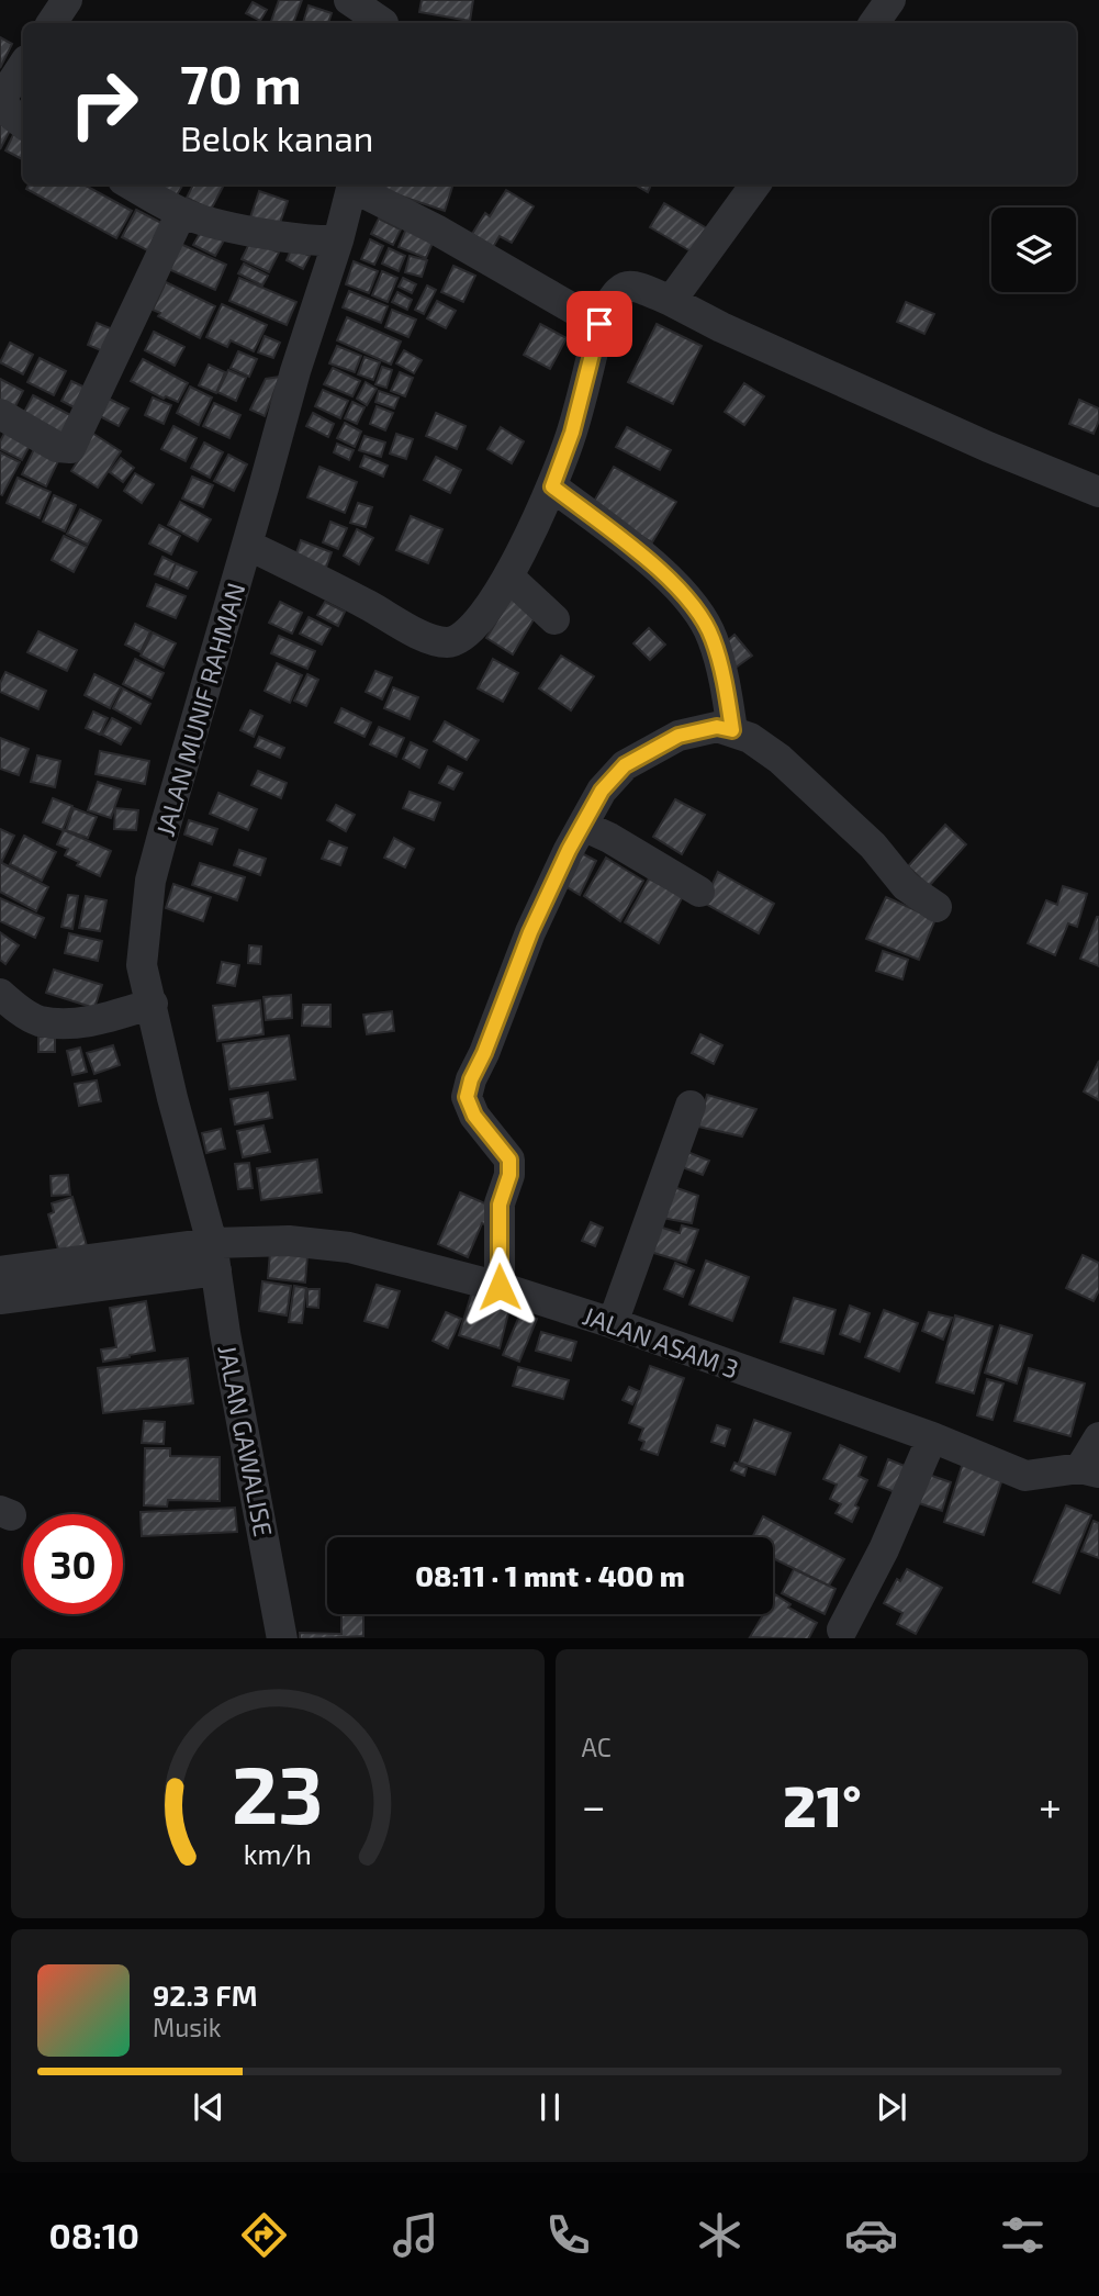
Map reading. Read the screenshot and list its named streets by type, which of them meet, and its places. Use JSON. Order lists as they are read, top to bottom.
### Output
{
  "streets": {
    "street": ["JALAN MUNIF RAHMAN", "JALAN ASAM 3", "JALAN GAWALISE"]
  },
  "crossings": [
    ["JALAN MUNIF RAHMAN", "JALAN ASAM 3"],
    ["JALAN MUNIF RAHMAN", "JALAN GAWALISE"],
    ["JALAN ASAM 3", "JALAN GAWALISE"]
  ],
  "page": {
    "turn": ["70 m", "Belok kanan"],
    "limit": "30",
    "trip": "08:11 · 1 mnt · 400 m",
    "tile": "AC",
    "heat": ["−", "21°", "+"],
    "song": ["92.3 FM", "Musik"],
    "tabs": "08:10",
    "gauge": ["23", "km/h"]
  }
}
